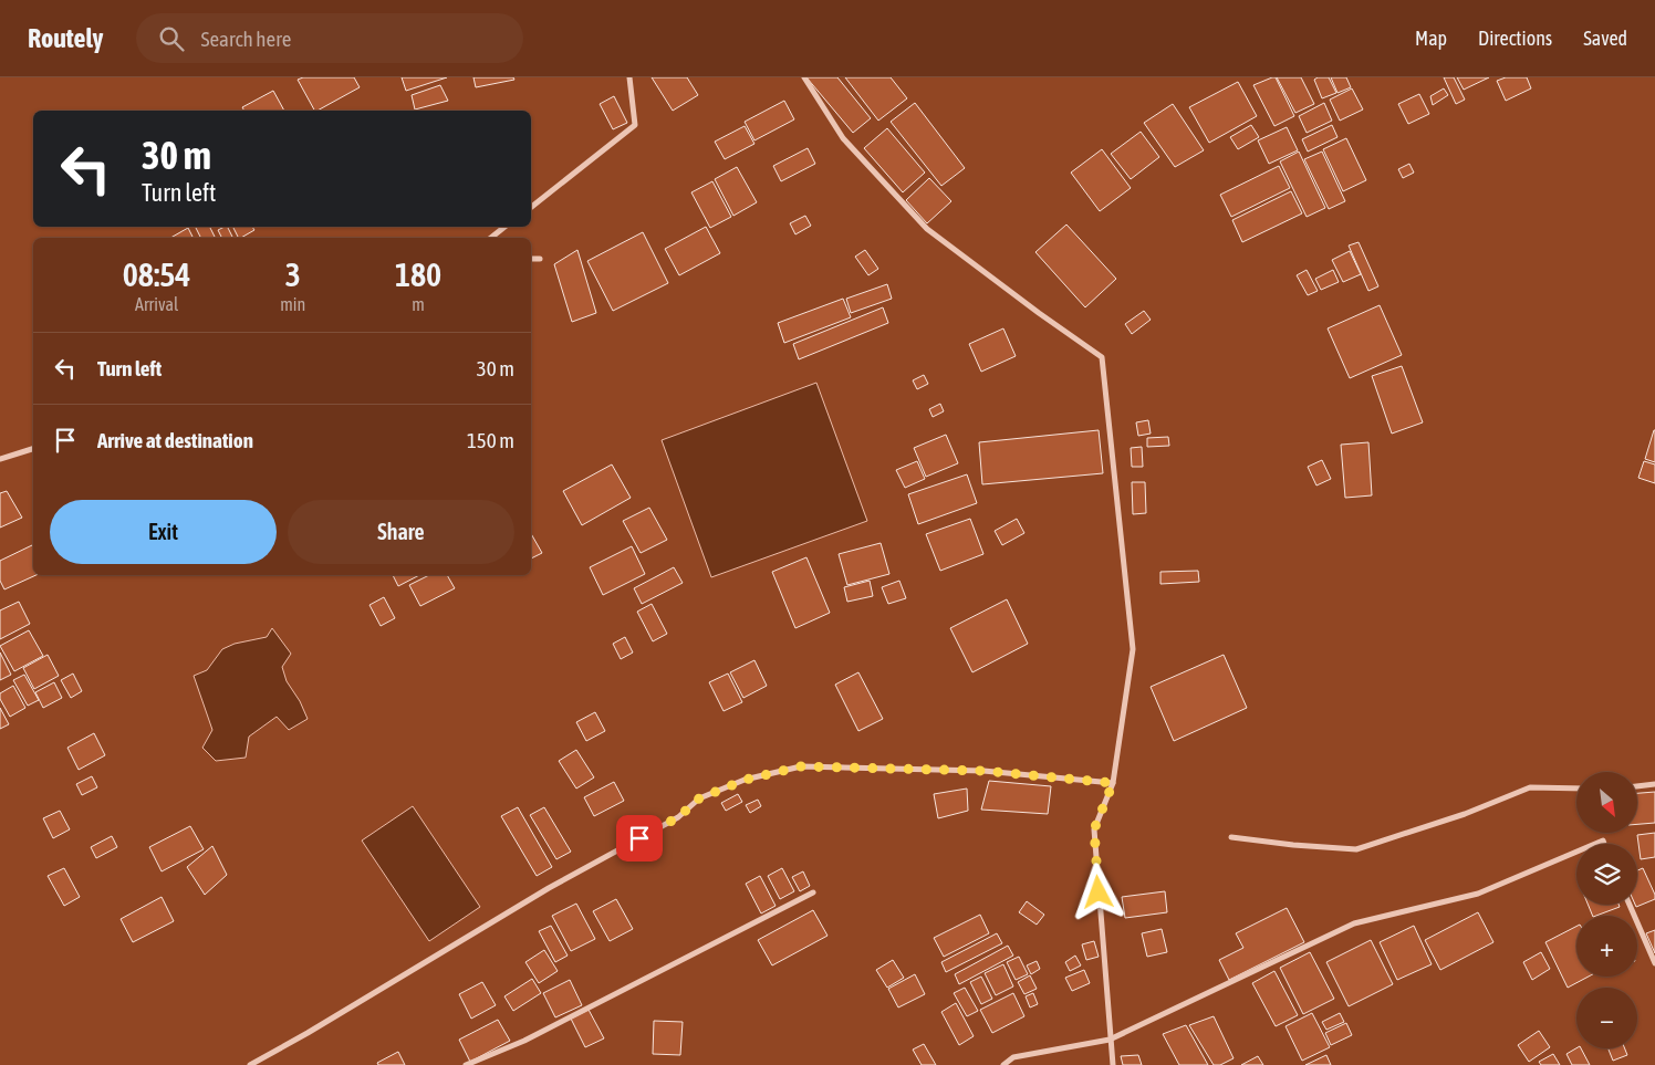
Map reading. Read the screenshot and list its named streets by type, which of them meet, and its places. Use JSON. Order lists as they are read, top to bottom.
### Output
{
  "north": "bottom right",
  "page": {
    "header": "Routely",
    "search": "Search here",
    "nav": ["Map", "Directions", "Saved"],
    "turn": ["30 m", "Turn left"],
    "eta": [
      "08:54",
      "Arrival",
      "3",
      "min",
      "180",
      "m"
    ],
    "list": [
      {
        "name": "Turn left",
        "value": "30 m"
      },
      {
        "name": "Arrive at destination",
        "value": "150 m"
      }
    ],
    "buttons": ["Exit", "Share"],
    "map_buttons": ["+", "−"]
  }
}
